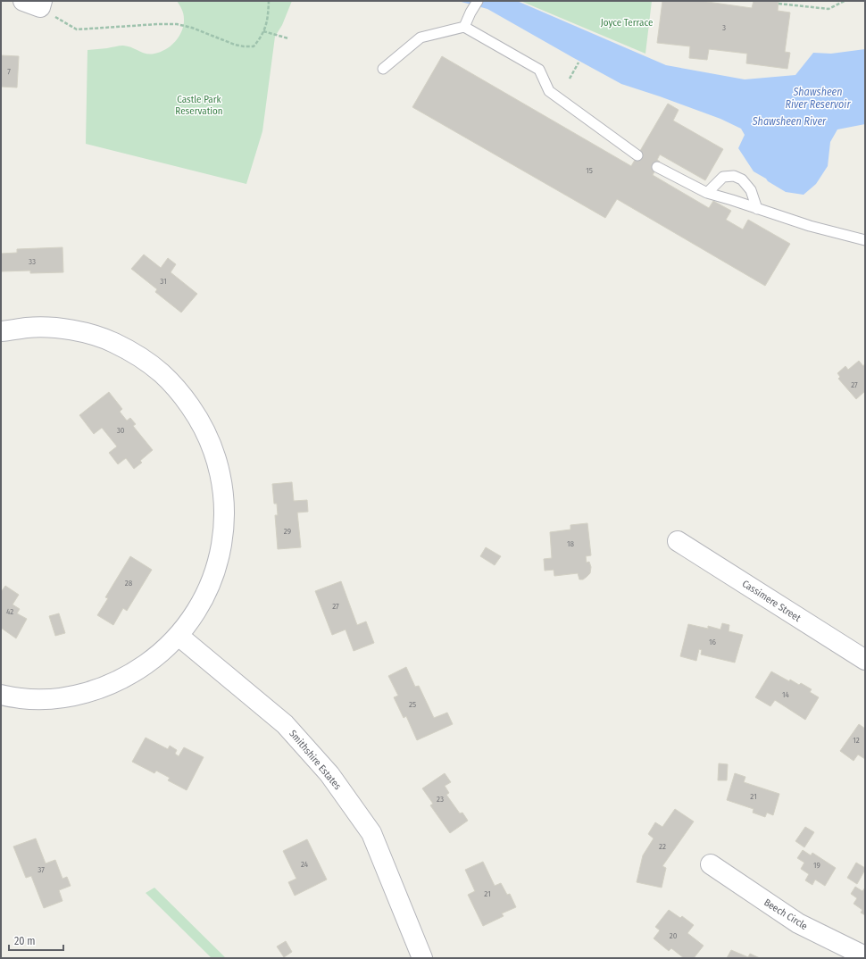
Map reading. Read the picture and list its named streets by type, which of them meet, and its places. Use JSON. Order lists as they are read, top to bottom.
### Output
{
  "streets": {
    "street": ["Cassimere Street", "Smithshire Estates", "Beech Circle"]
  },
  "water": ["Shawsheen River Reservoir", "Shawsheen River"],
  "parks": ["Joyce Terrace", "Castle Park Reservation"],
  "house_numbers": [
    "3",
    "7",
    "15",
    "33",
    "31",
    "27",
    "30",
    "29",
    "18",
    "28",
    "27",
    "42",
    "16",
    "14",
    "25",
    "12",
    "21",
    "23",
    "22",
    "24",
    "19",
    "37",
    "21",
    "20"
  ],
  "scale_bar": "20 m"
}
